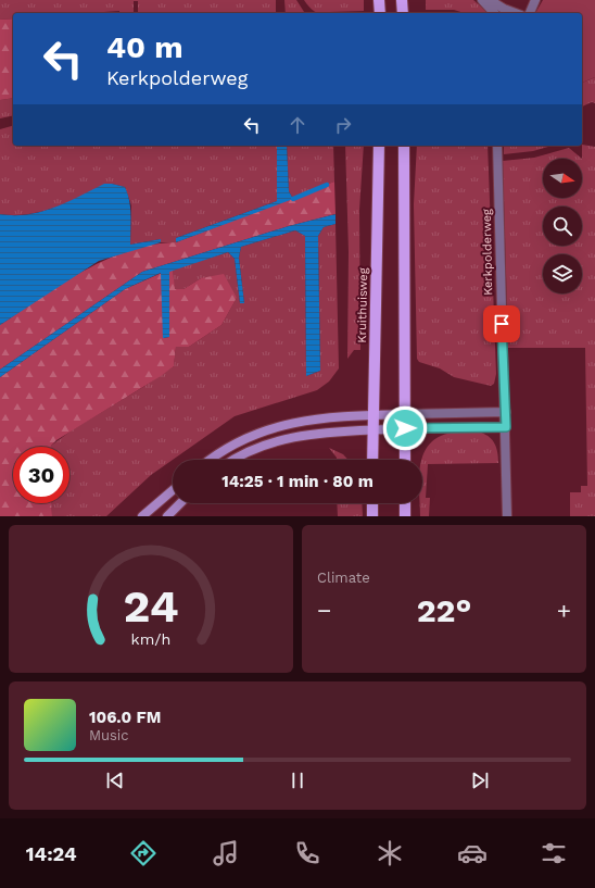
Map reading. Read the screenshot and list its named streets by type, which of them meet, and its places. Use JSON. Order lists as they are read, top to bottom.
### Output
{
  "streets": {
    "main road": ["Kruithuisweg"],
    "street": ["Kerkpolderweg"]
  },
  "north": "right",
  "page": {
    "turn": ["40 m", "Kerkpolderweg"],
    "limit": "30",
    "trip": "14:25 · 1 min · 80 m",
    "tile": "Climate",
    "heat": ["−", "22°", "+"],
    "song": ["106.0 FM", "Music"],
    "tabs": "14:24",
    "gauge": ["24", "km/h"]
  }
}
